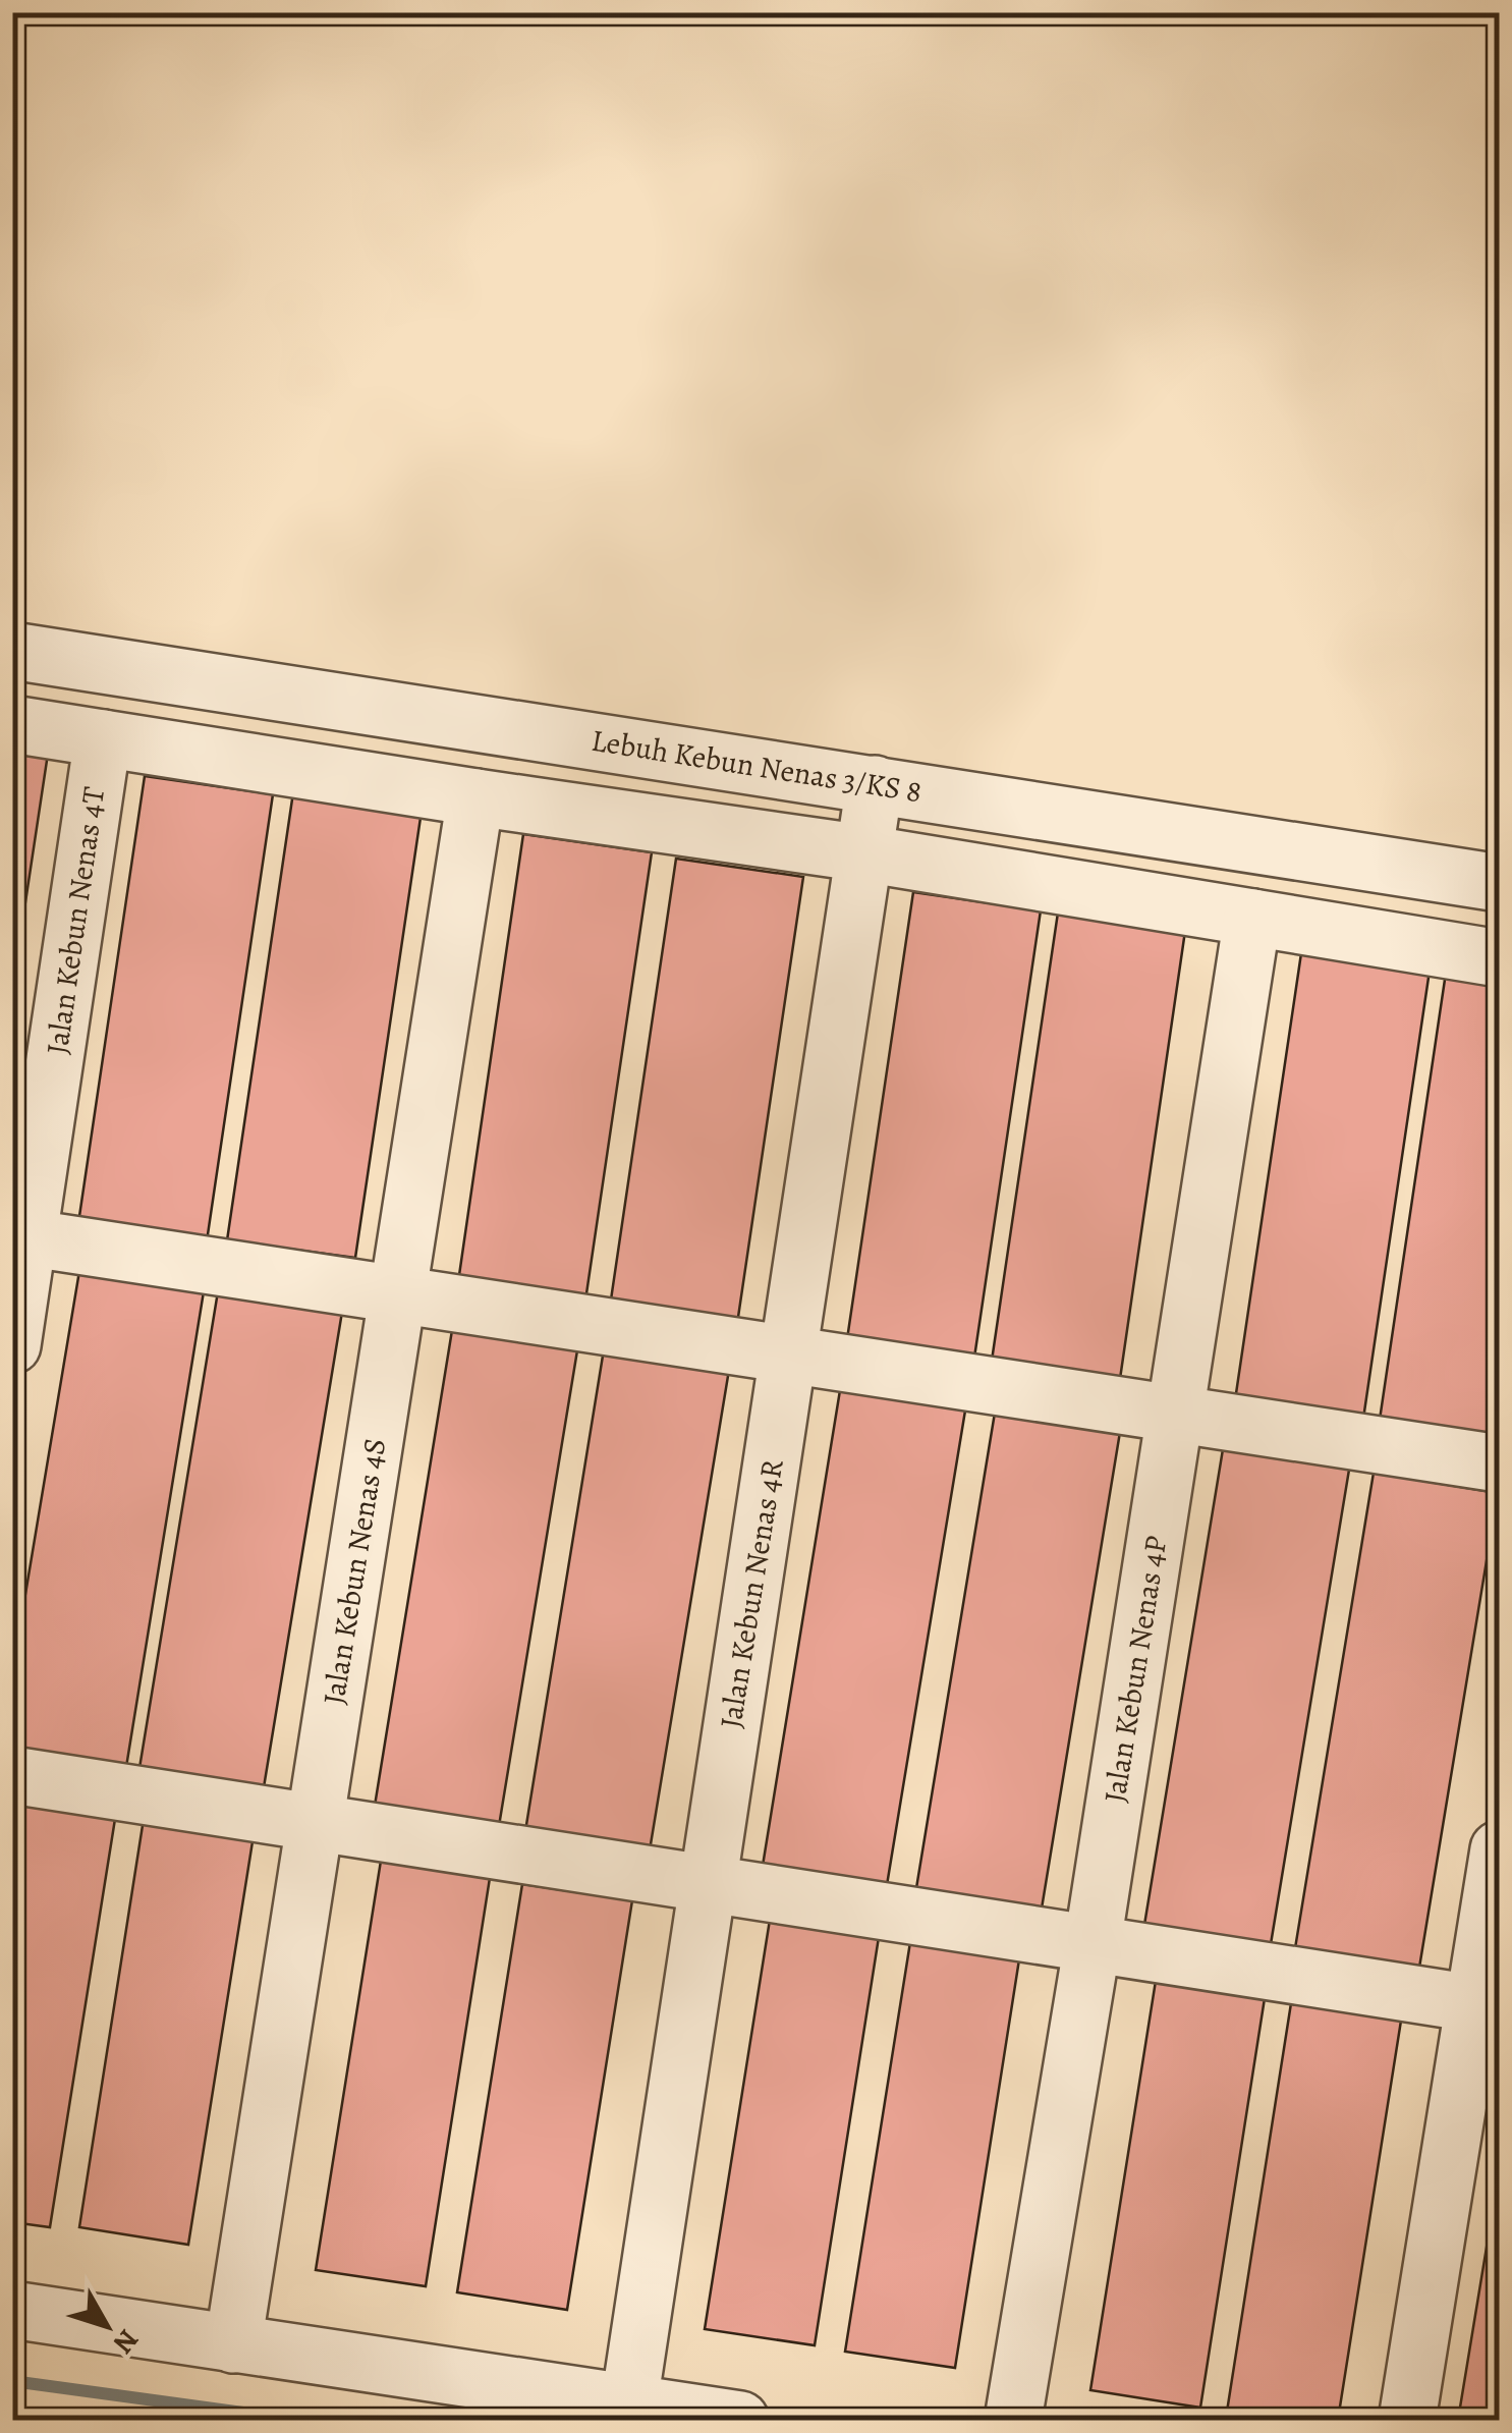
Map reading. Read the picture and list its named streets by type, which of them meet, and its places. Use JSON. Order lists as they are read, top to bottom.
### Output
{
  "streets": {
    "street": [
      "Lebuh Kebun Nenas 3/KS 8",
      "Jalan Kebun Nenas 4T",
      "Jalan Kebun Nenas 4S",
      "Jalan Kebun Nenas 4R",
      "Jalan Kebun Nenas 4P"
    ]
  },
  "crossings": [
    ["Lebuh Kebun Nenas 3/KS 8", "Jalan Kebun Nenas 4R"]
  ],
  "north": "bottom right"
}
